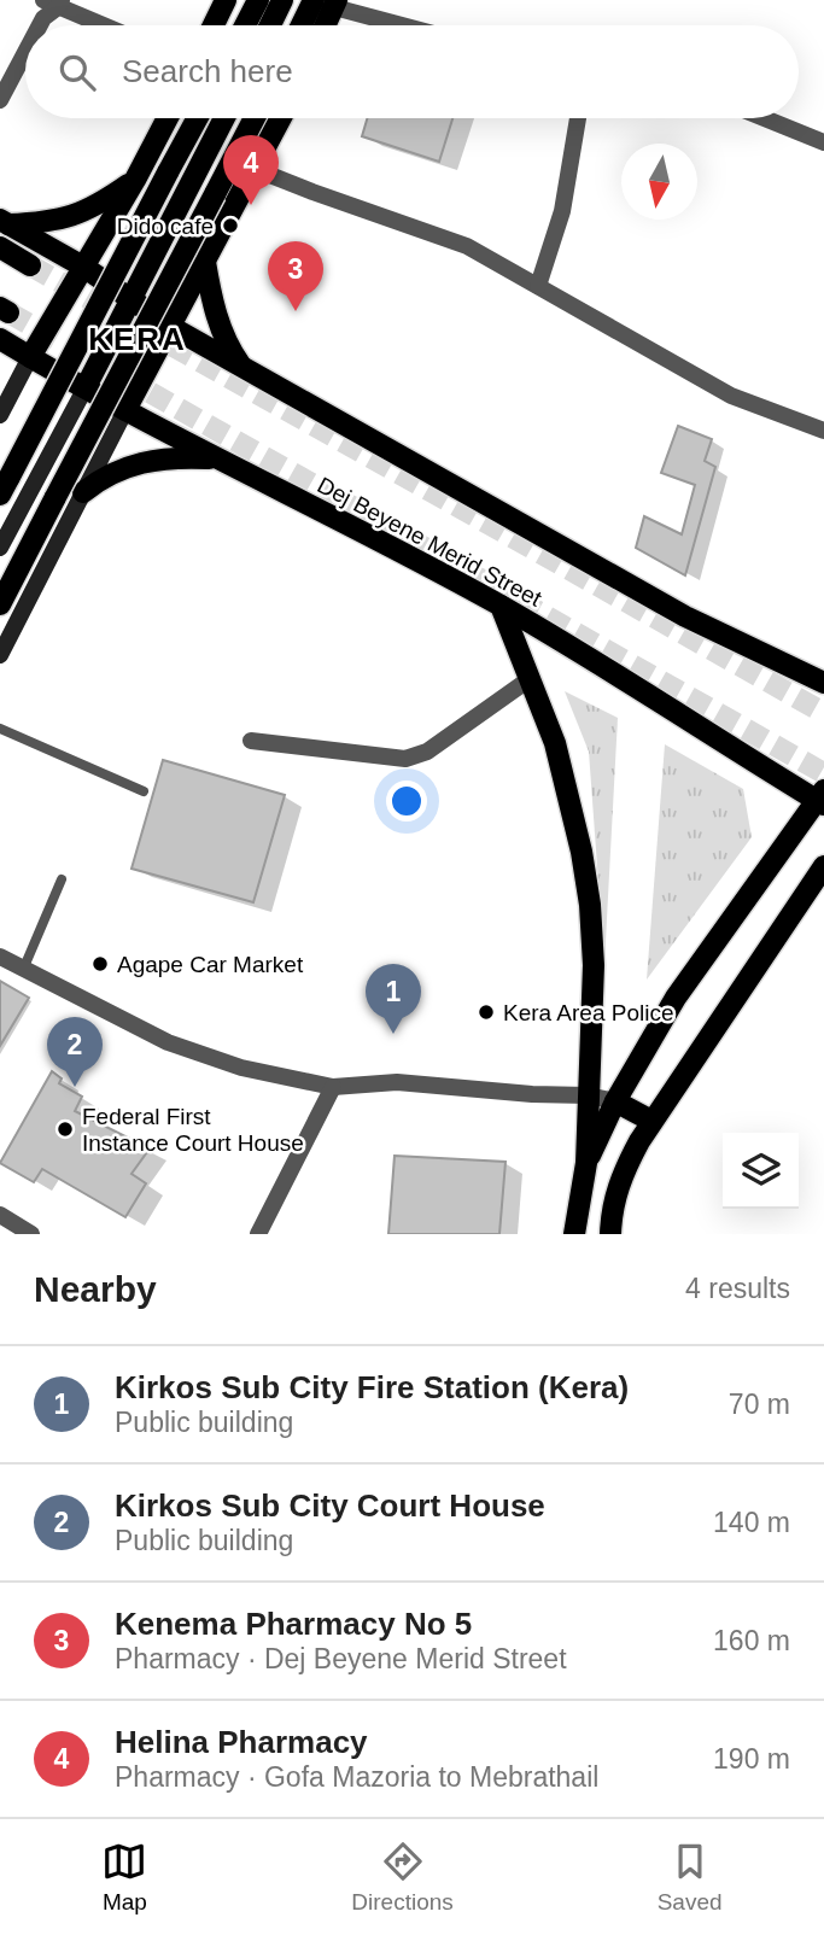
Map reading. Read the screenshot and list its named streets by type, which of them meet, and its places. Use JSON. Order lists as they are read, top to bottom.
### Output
{
  "streets": {
    "main road": ["Dej Beyene Merid Street"]
  },
  "districts": ["KERA"],
  "places": [
    "Dido cafe",
    "Agape Car Market",
    "Kera Area Police",
    "Federal First Instance Court House"
  ],
  "north": "bottom",
  "page": {
    "search": "Search here",
    "pins": [
      "4",
      "3",
      "1",
      "2"
    ],
    "heading": ["Nearby", "4 results"],
    "list": [
      {
        "mark": "1",
        "name": "Kirkos Sub City Fire Station (Kera)",
        "note": "Public building",
        "value": "70 m"
      },
      {
        "mark": "2",
        "name": "Kirkos Sub City Court House",
        "note": "Public building",
        "value": "140 m"
      },
      {
        "mark": "3",
        "name": "Kenema Pharmacy No 5",
        "note": "Pharmacy · Dej Beyene Merid Street",
        "value": "160 m"
      },
      {
        "mark": "4",
        "name": "Helina Pharmacy",
        "note": "Pharmacy · Gofa Mazoria to Mebrathail",
        "value": "190 m"
      }
    ],
    "nav": ["Map", "Directions", "Saved"]
  }
}
